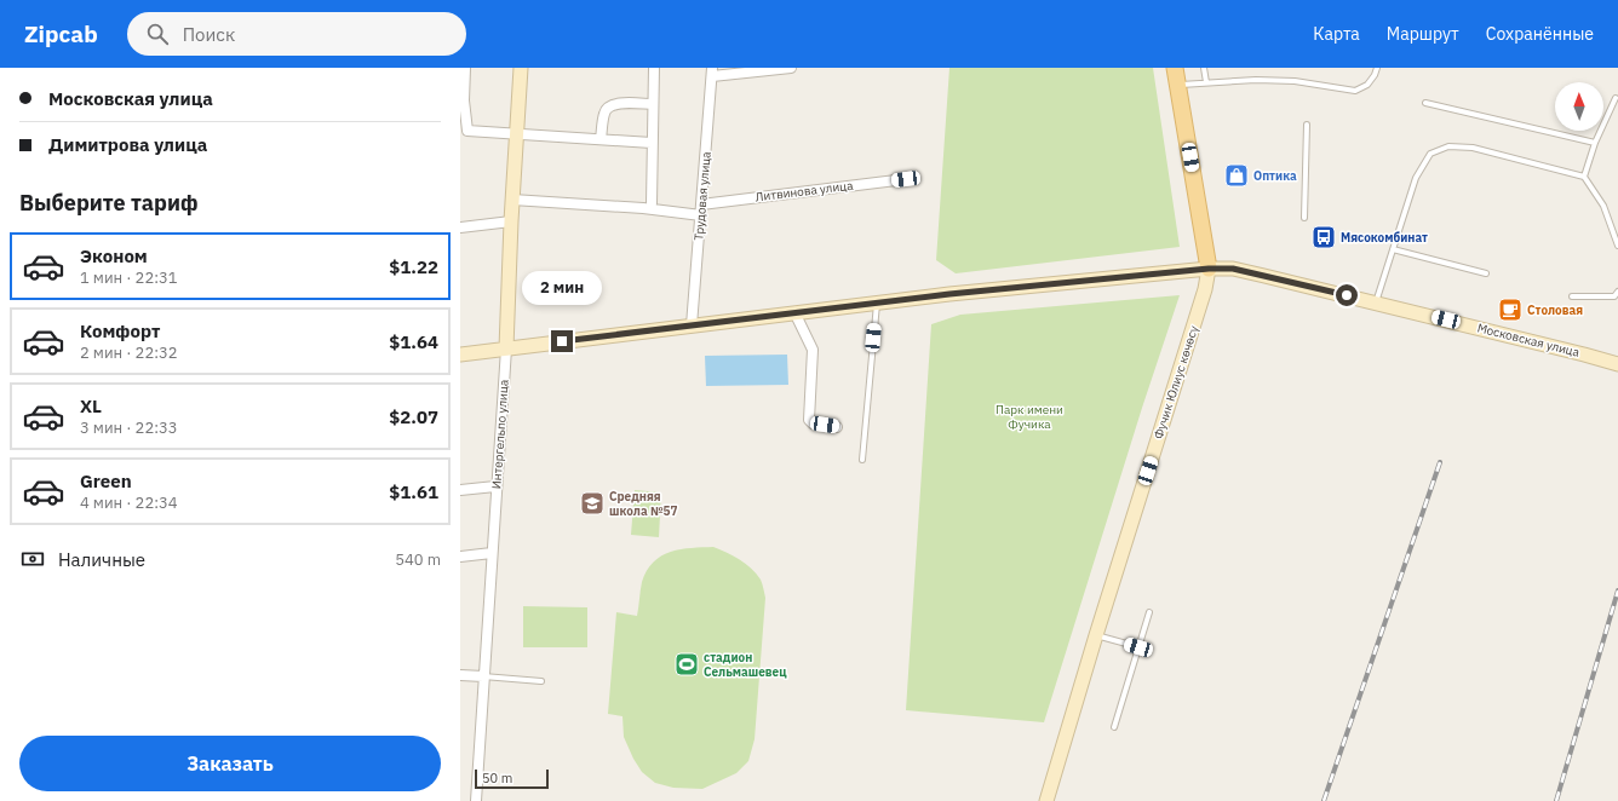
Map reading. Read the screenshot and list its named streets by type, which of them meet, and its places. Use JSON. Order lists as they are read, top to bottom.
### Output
{
  "streets": {
    "main road": ["Московская улица", "Фучик Юлиус көчөсү", "Интергельпо улица"],
    "street": ["Литвинова улица", "Трудовая улица"]
  },
  "crossings": [
    ["Литвинова улица", "Трудовая улица"],
    ["Литвинова улица", "Интергельпо улица"],
    ["Трудовая улица", "Московская улица"],
    ["Московская улица", "Фучик Юлиус көчөсү"],
    ["Московская улица", "Интергельпо улица"]
  ],
  "parks": ["Парк имени Фучика"],
  "places": {
    "shop": ["Оптика"],
    "bus stop": ["Мясокомбинат"],
    "cafe": ["Столовая"],
    "school or university": ["Средняя школа №57"],
    "sports": ["стадион Сельмашевец"]
  },
  "scale_bar": "50 m",
  "north": "top",
  "page": {
    "header": "Zipcab",
    "search": "Поиск",
    "nav": ["Карта", "Маршрут", "Сохранённые"],
    "banner": ["Московская улица", "Димитрова улица"],
    "heading": "Выберите тариф",
    "list": [
      {
        "name": "Эконом",
        "note": "1 мин · 22:31",
        "value": "$1.22"
      },
      {
        "name": "Комфорт",
        "note": "2 мин · 22:32",
        "value": "$1.64"
      },
      {
        "name": "XL",
        "note": "3 мин · 22:33",
        "value": "$2.07"
      },
      {
        "name": "Green",
        "note": "4 мин · 22:34",
        "value": "$1.61"
      }
    ],
    "bubble": "2 мин",
    "pay": ["Наличные", "540 m"],
    "buttons": "Заказать",
    "scale": "50 m"
  }
}
